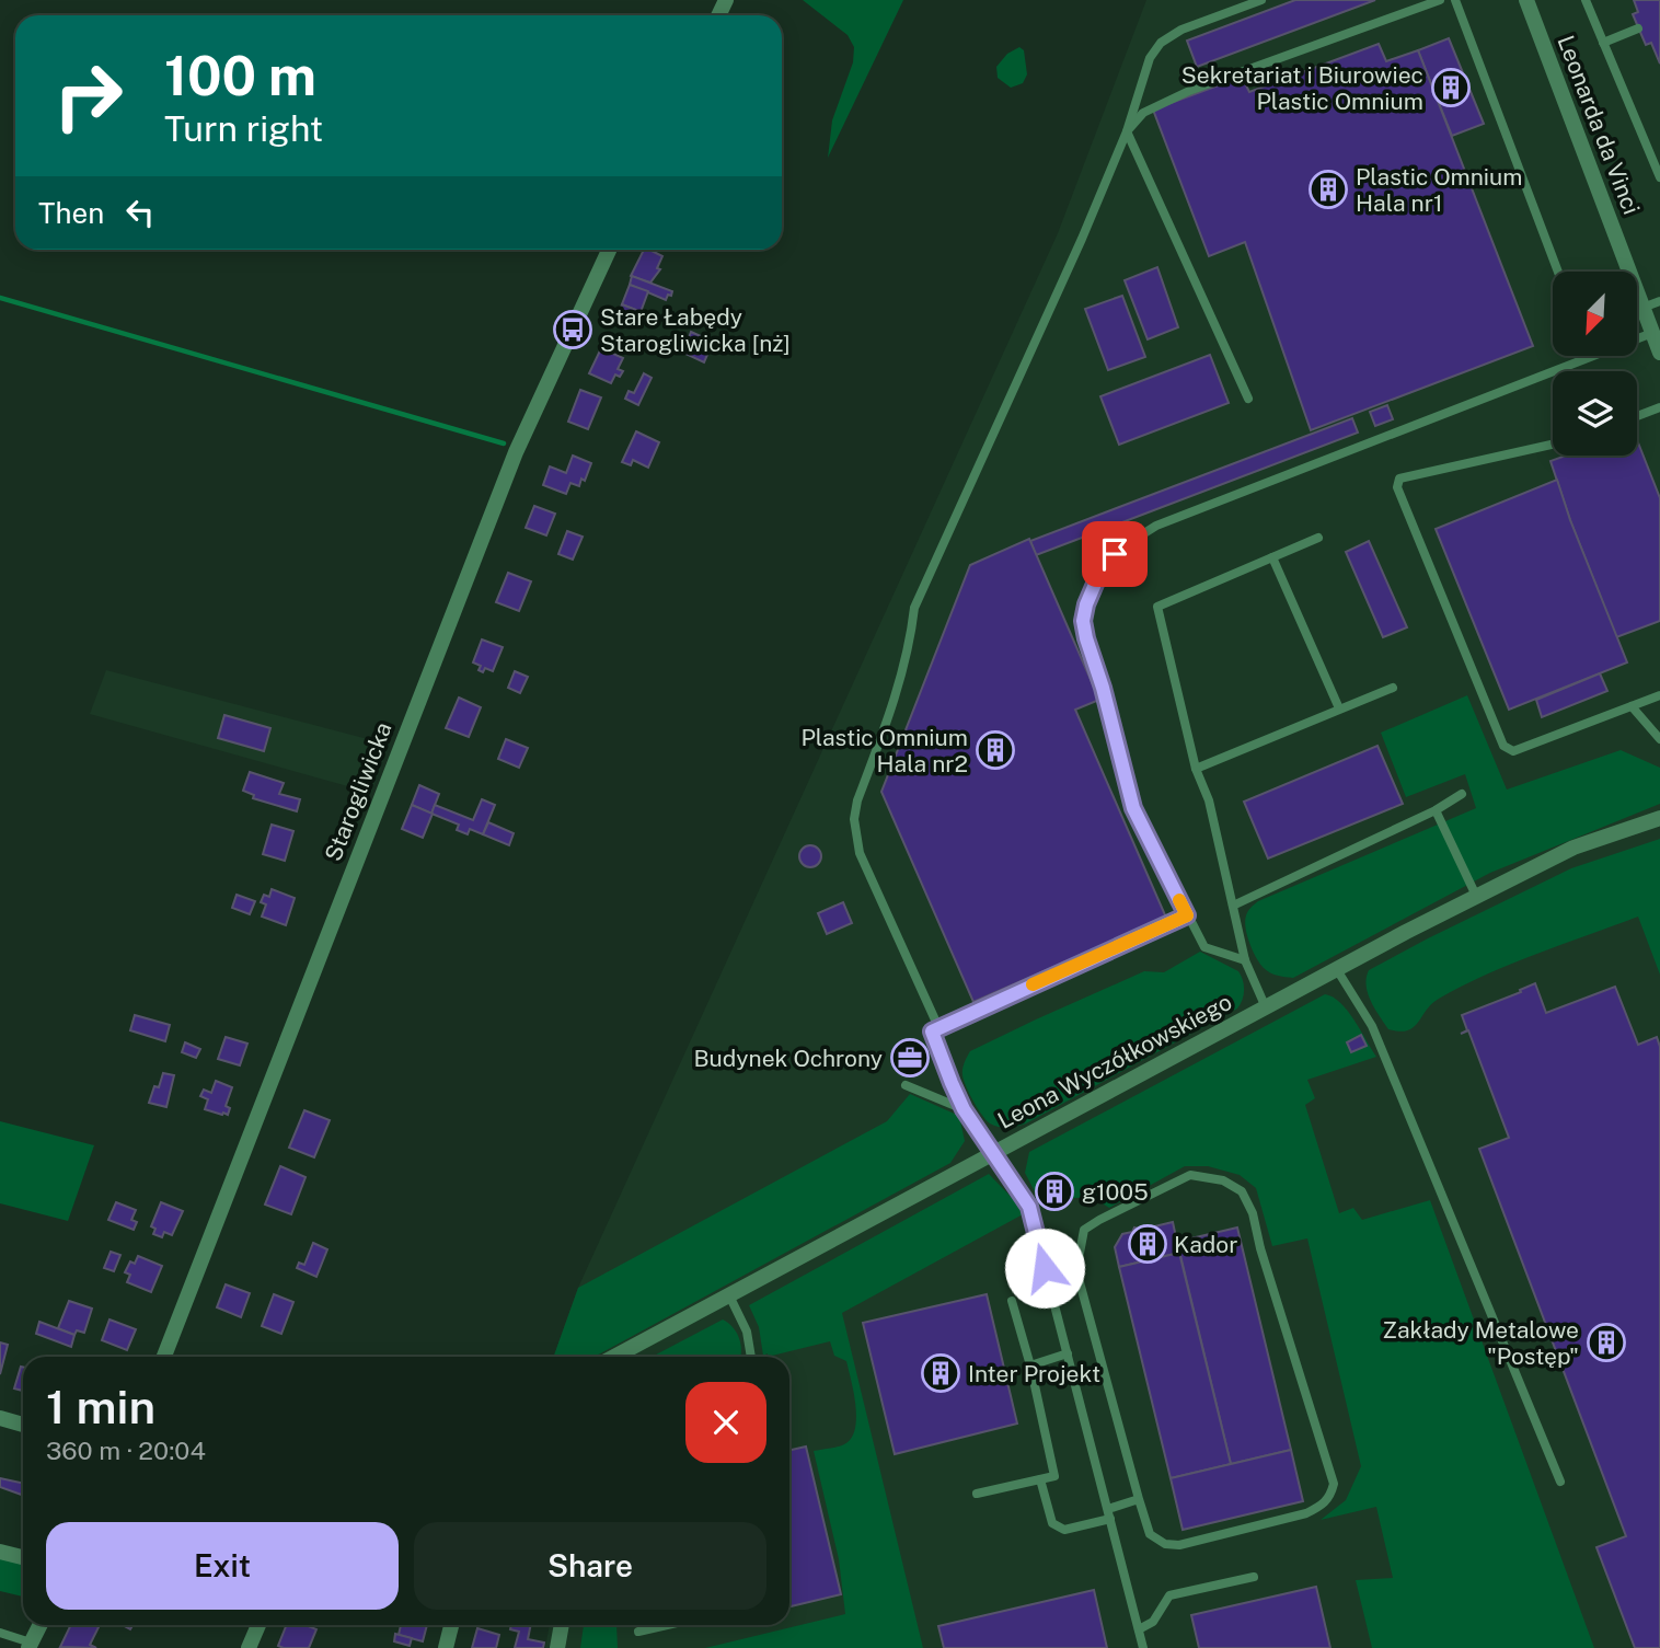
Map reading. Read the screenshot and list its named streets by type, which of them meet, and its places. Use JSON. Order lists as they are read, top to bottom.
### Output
{
  "streets": {
    "street": ["Leonarda da Vinci", "Starogliwicka", "Leona Wyczółkowskiego"]
  },
  "places": {
    "building": [
      "Sekretariat i Biurowiec Plastic Omnium",
      "Plastic Omnium Hala nr1",
      "Plastic Omnium Hala nr2",
      "g1005",
      "Kador",
      "Zakłady Metalowe \"Postęp\"",
      "Inter Projekt"
    ],
    "bus stop": ["Stare Łabędy Starogliwicka [nż]"],
    "office": ["Budynek Ochrony"]
  },
  "north": "bottom left",
  "page": {
    "turn": ["100 m", "Turn right"],
    "then": "Then",
    "heading": ["1 min", "360 m · 20:04"],
    "buttons": ["Exit", "Share"]
  }
}
